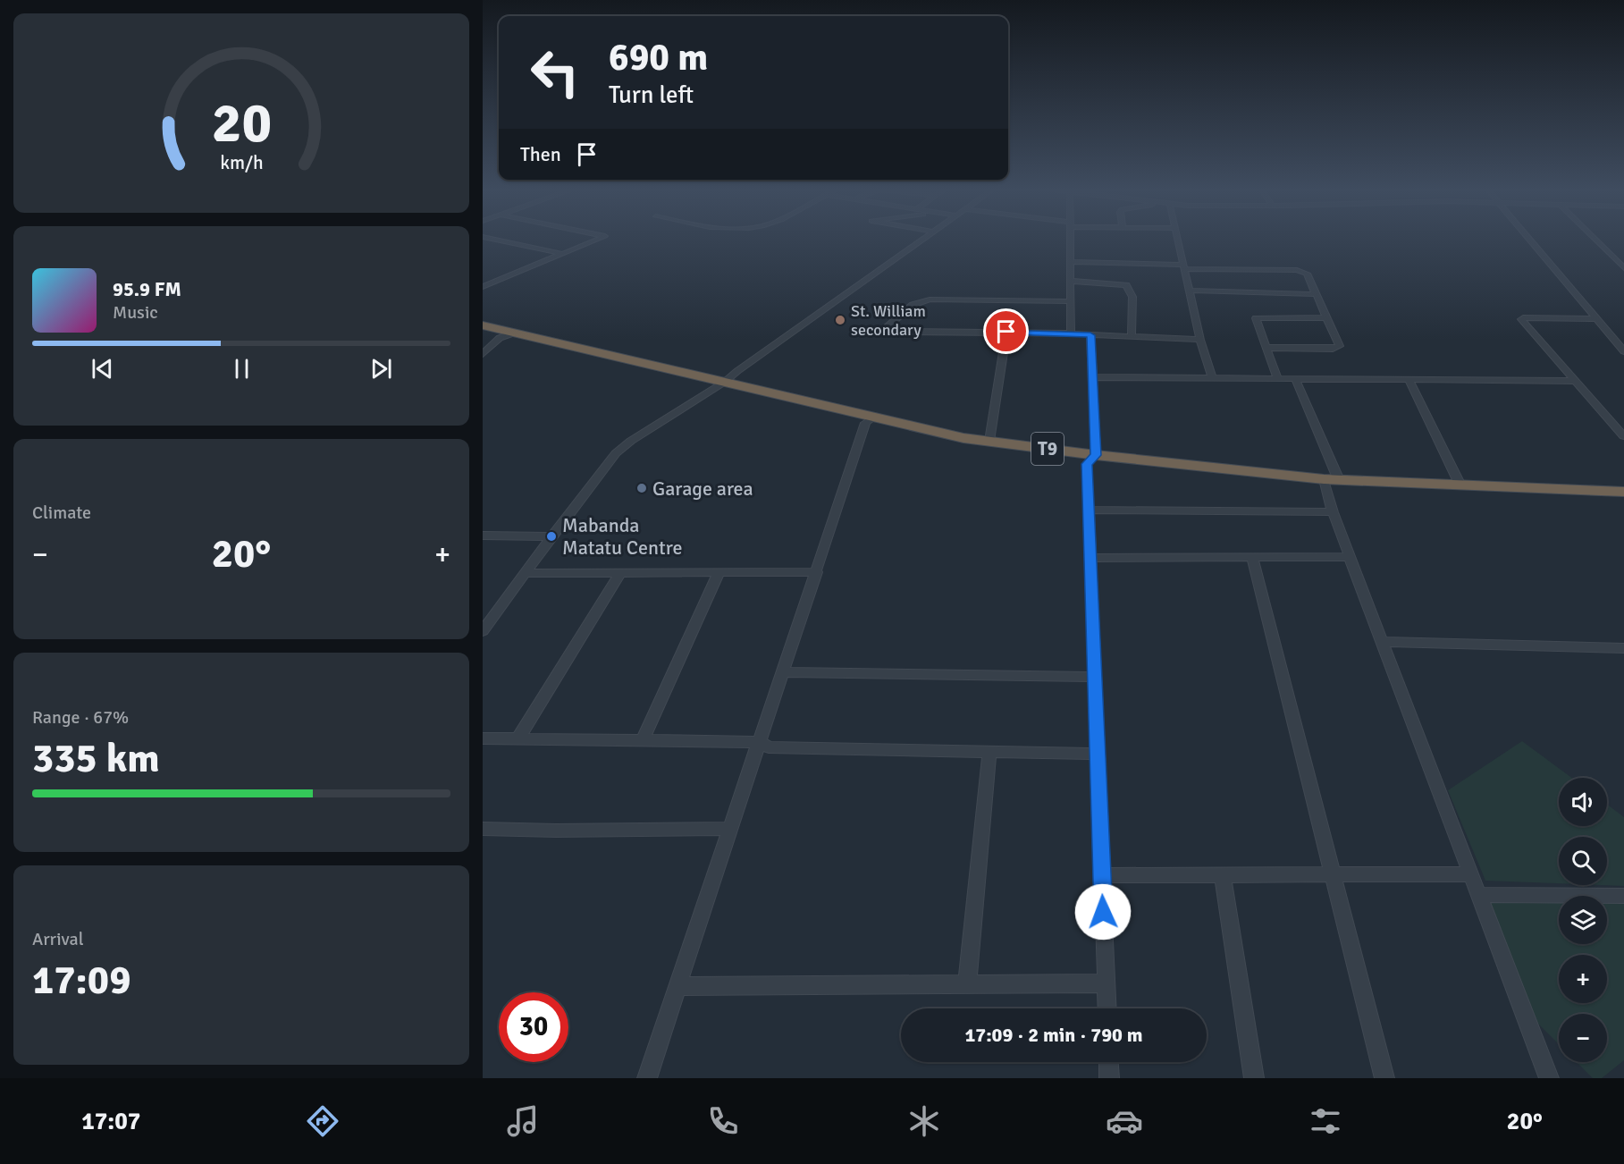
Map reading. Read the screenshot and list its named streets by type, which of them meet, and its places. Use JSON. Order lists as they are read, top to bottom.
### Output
{
  "streets": {
    "highway": ["T9"]
  },
  "places": ["St. William secondary", "Garage area", "Mabanda Matatu Centre"],
  "page": {
    "turn": ["690 m", "Turn left"],
    "then": "Then",
    "song": ["95.9 FM", "Music"],
    "tile": [
      "Climate",
      ["Range · 67%", "335 km"],
      ["Arrival", "17:09"]
    ],
    "heat": ["−", "20°", "+"],
    "map_buttons": ["+", "−"],
    "limit": "30",
    "trip": "17:09 · 2 min · 790 m",
    "tabs": ["17:07", "20°"],
    "gauge": ["20", "km/h"]
  }
}
